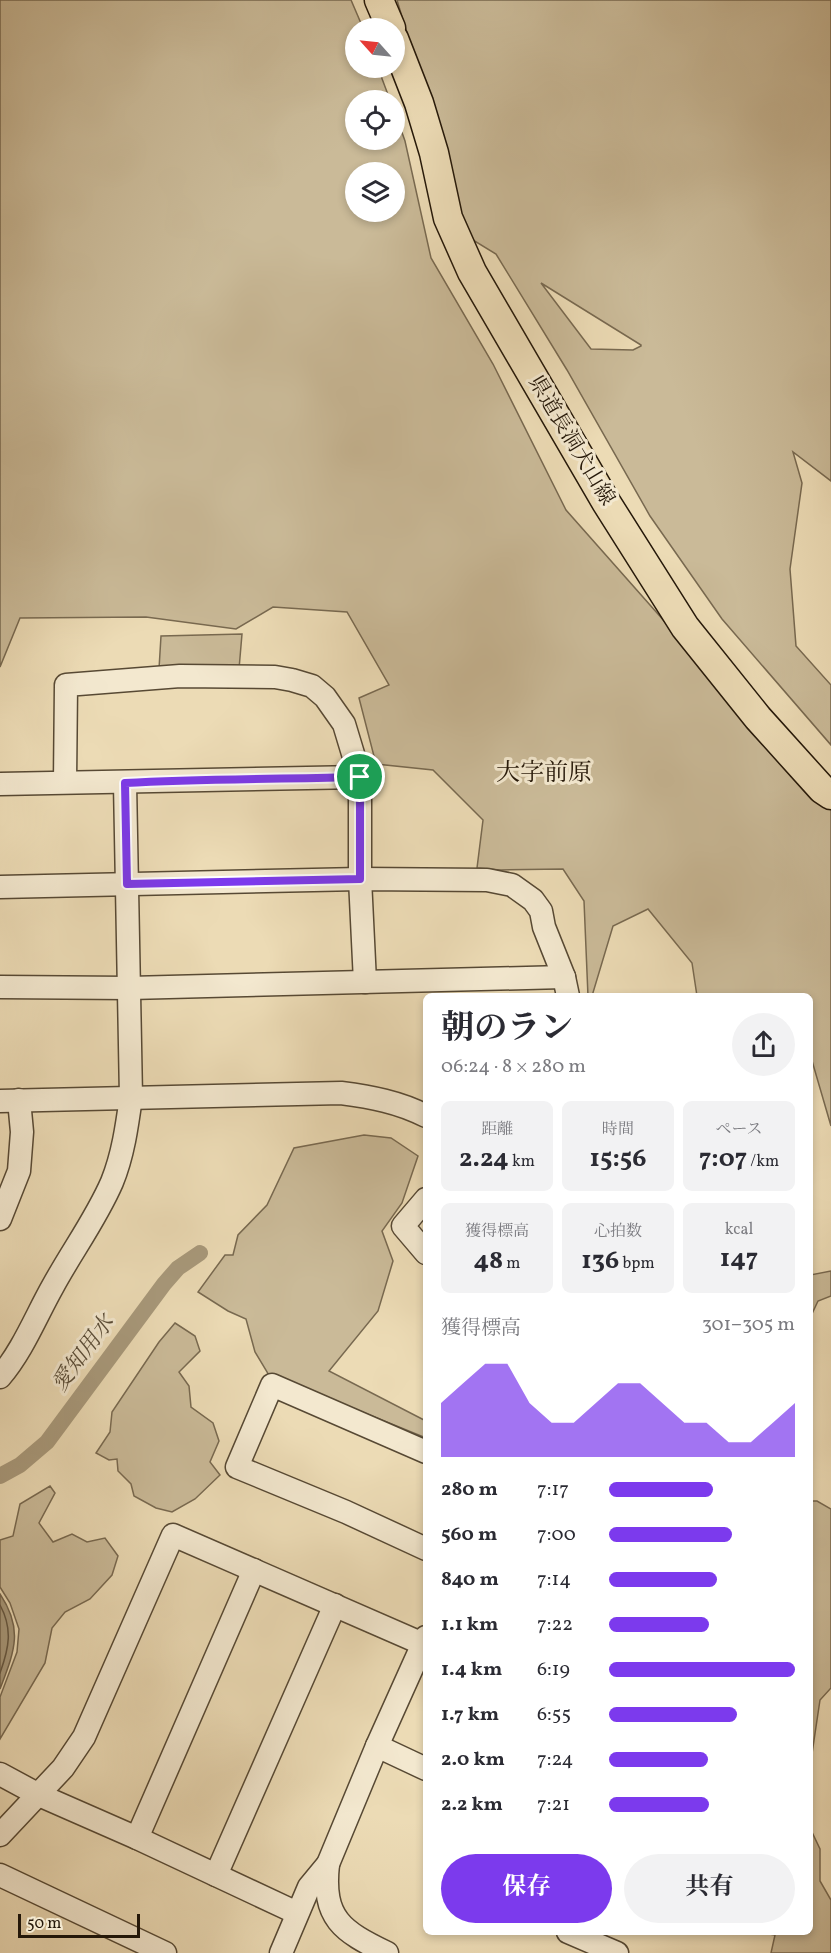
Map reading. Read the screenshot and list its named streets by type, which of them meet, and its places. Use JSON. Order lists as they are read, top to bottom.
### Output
{
  "streets": {
    "main road": ["県道長洞犬山線"]
  },
  "districts": ["大字前原"],
  "water": ["愛知用水"],
  "scale_bar": "50 m",
  "north": "top left",
  "page": {
    "heading": ["朝のラン", "06:24 · 8 × 280 m"],
    "stats": [
      ["距離", "2.24 km"],
      ["時間", "15:56"],
      ["ペース", "7:07 /km"],
      ["獲得標高", "48 m"],
      ["心拍数", "136 bpm"],
      ["kcal", "147"]
    ],
    "chart": ["獲得標高", "301–305 m"],
    "list": [
      {
        "name": "280 m",
        "note": "7:17"
      },
      {
        "name": "560 m",
        "note": "7:00"
      },
      {
        "name": "840 m",
        "note": "7:14"
      },
      {
        "name": "1.1 km",
        "note": "7:22"
      },
      {
        "name": "1.4 km",
        "note": "6:19"
      },
      {
        "name": "1.7 km",
        "note": "6:55"
      },
      {
        "name": "2.0 km",
        "note": "7:24"
      },
      {
        "name": "2.2 km",
        "note": "7:21"
      }
    ],
    "buttons": ["保存", "共有"],
    "scale": "50 m"
  }
}
